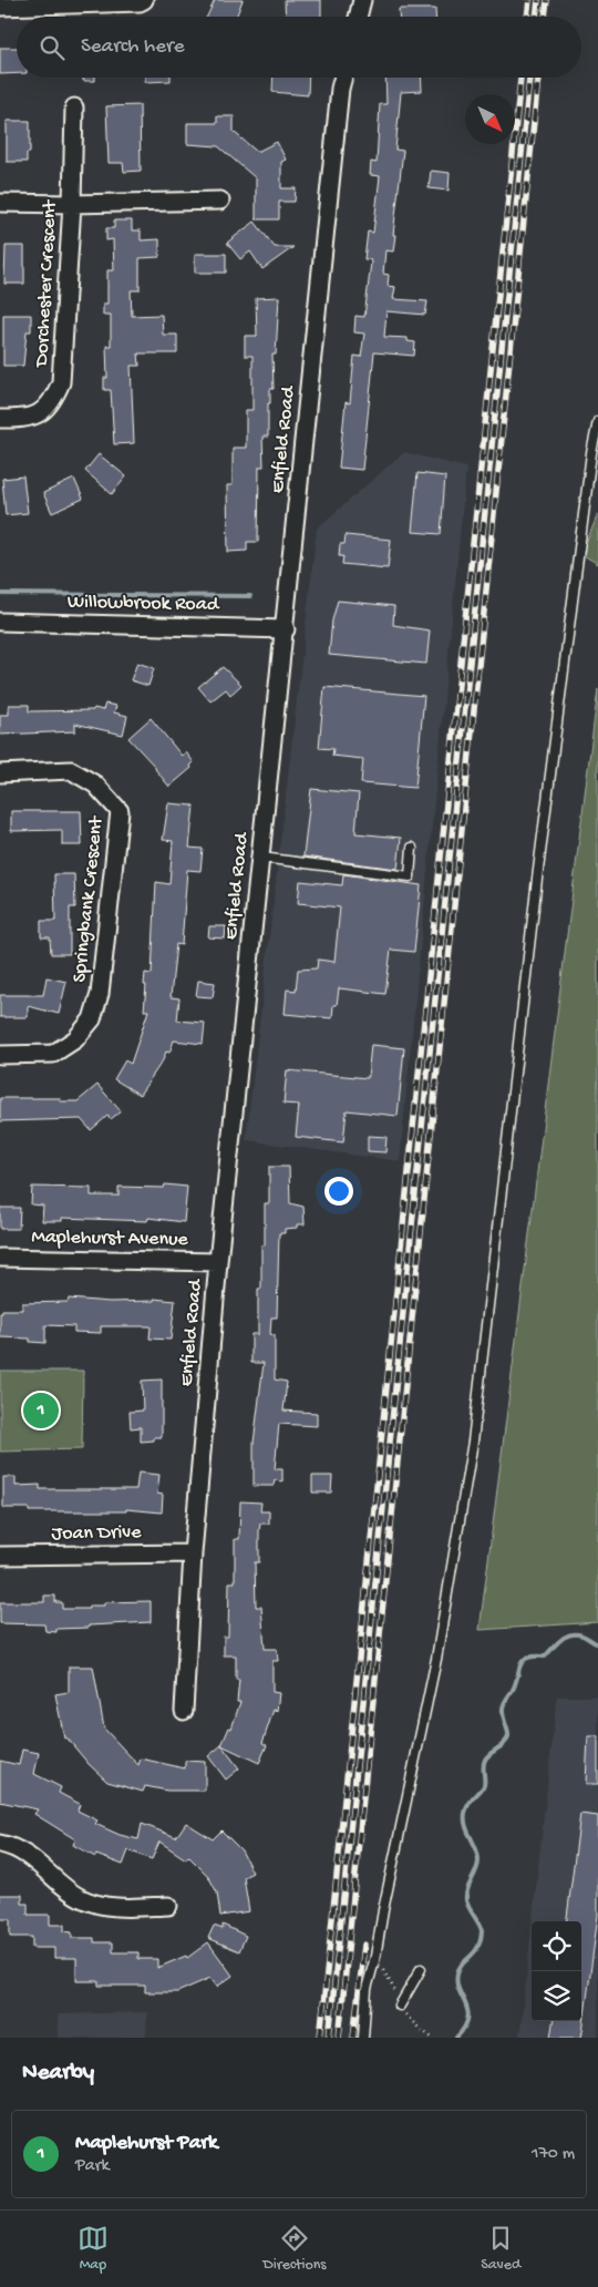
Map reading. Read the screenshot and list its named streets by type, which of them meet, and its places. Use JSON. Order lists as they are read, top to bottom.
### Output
{
  "streets": {
    "street": [
      "Dorchester Crescent",
      "Enfield Road",
      "Willowbrook Road",
      "Springbank Crescent",
      "Maplehurst Avenue",
      "Joan Drive"
    ]
  },
  "crossings": [
    ["Enfield Road", "Willowbrook Road"],
    ["Enfield Road", "Maplehurst Avenue"],
    ["Enfield Road", "Joan Drive"]
  ],
  "north": "bottom right",
  "page": {
    "search": "Search here",
    "pins": "1",
    "heading": "Nearby",
    "list": [
      {
        "mark": "1",
        "name": "Maplehurst Park",
        "note": "Park",
        "value": "170 m"
      }
    ],
    "nav": ["Map", "Directions", "Saved"]
  }
}
